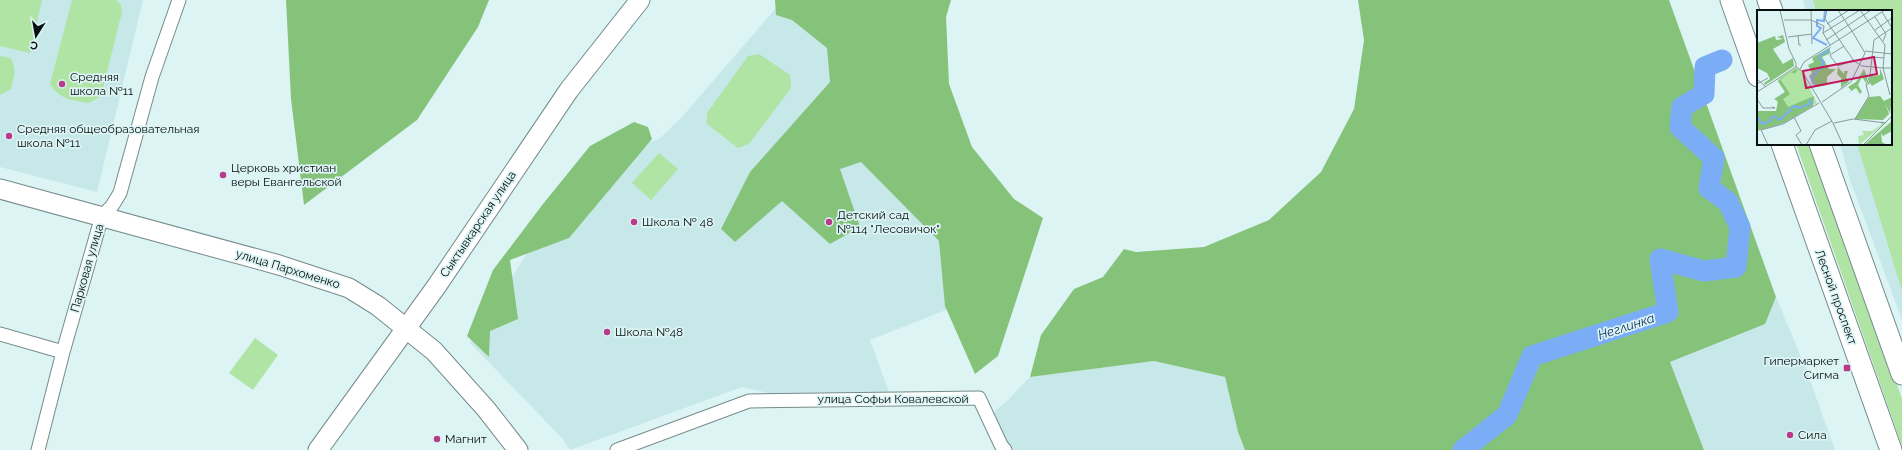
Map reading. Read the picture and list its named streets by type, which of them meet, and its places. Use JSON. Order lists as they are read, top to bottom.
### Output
{
  "streets": {
    "main road": ["Лесной проспект"],
    "street": [
      "Сыктывкарская улица",
      "Парковая улица",
      "улица Пархоменко",
      "улица Софьи Ковалевской"
    ]
  },
  "crossings": [
    ["Сыктывкарская улица", "улица Пархоменко"],
    ["Парковая улица", "улица Пархоменко"]
  ],
  "water": ["Неглинка"],
  "places": {
    "other": [
      "Средняя школа №11",
      "Средняя общеобразовательная школа №11",
      "Церковь христиан веры Евангельской",
      "Школа № 48",
      "Детский сад №114 \"Лесовичок\"",
      "Школа №48",
      "Сила",
      "Магнит"
    ],
    "transit": ["Гипермаркет Сигма"]
  },
  "north": "bottom"
}
